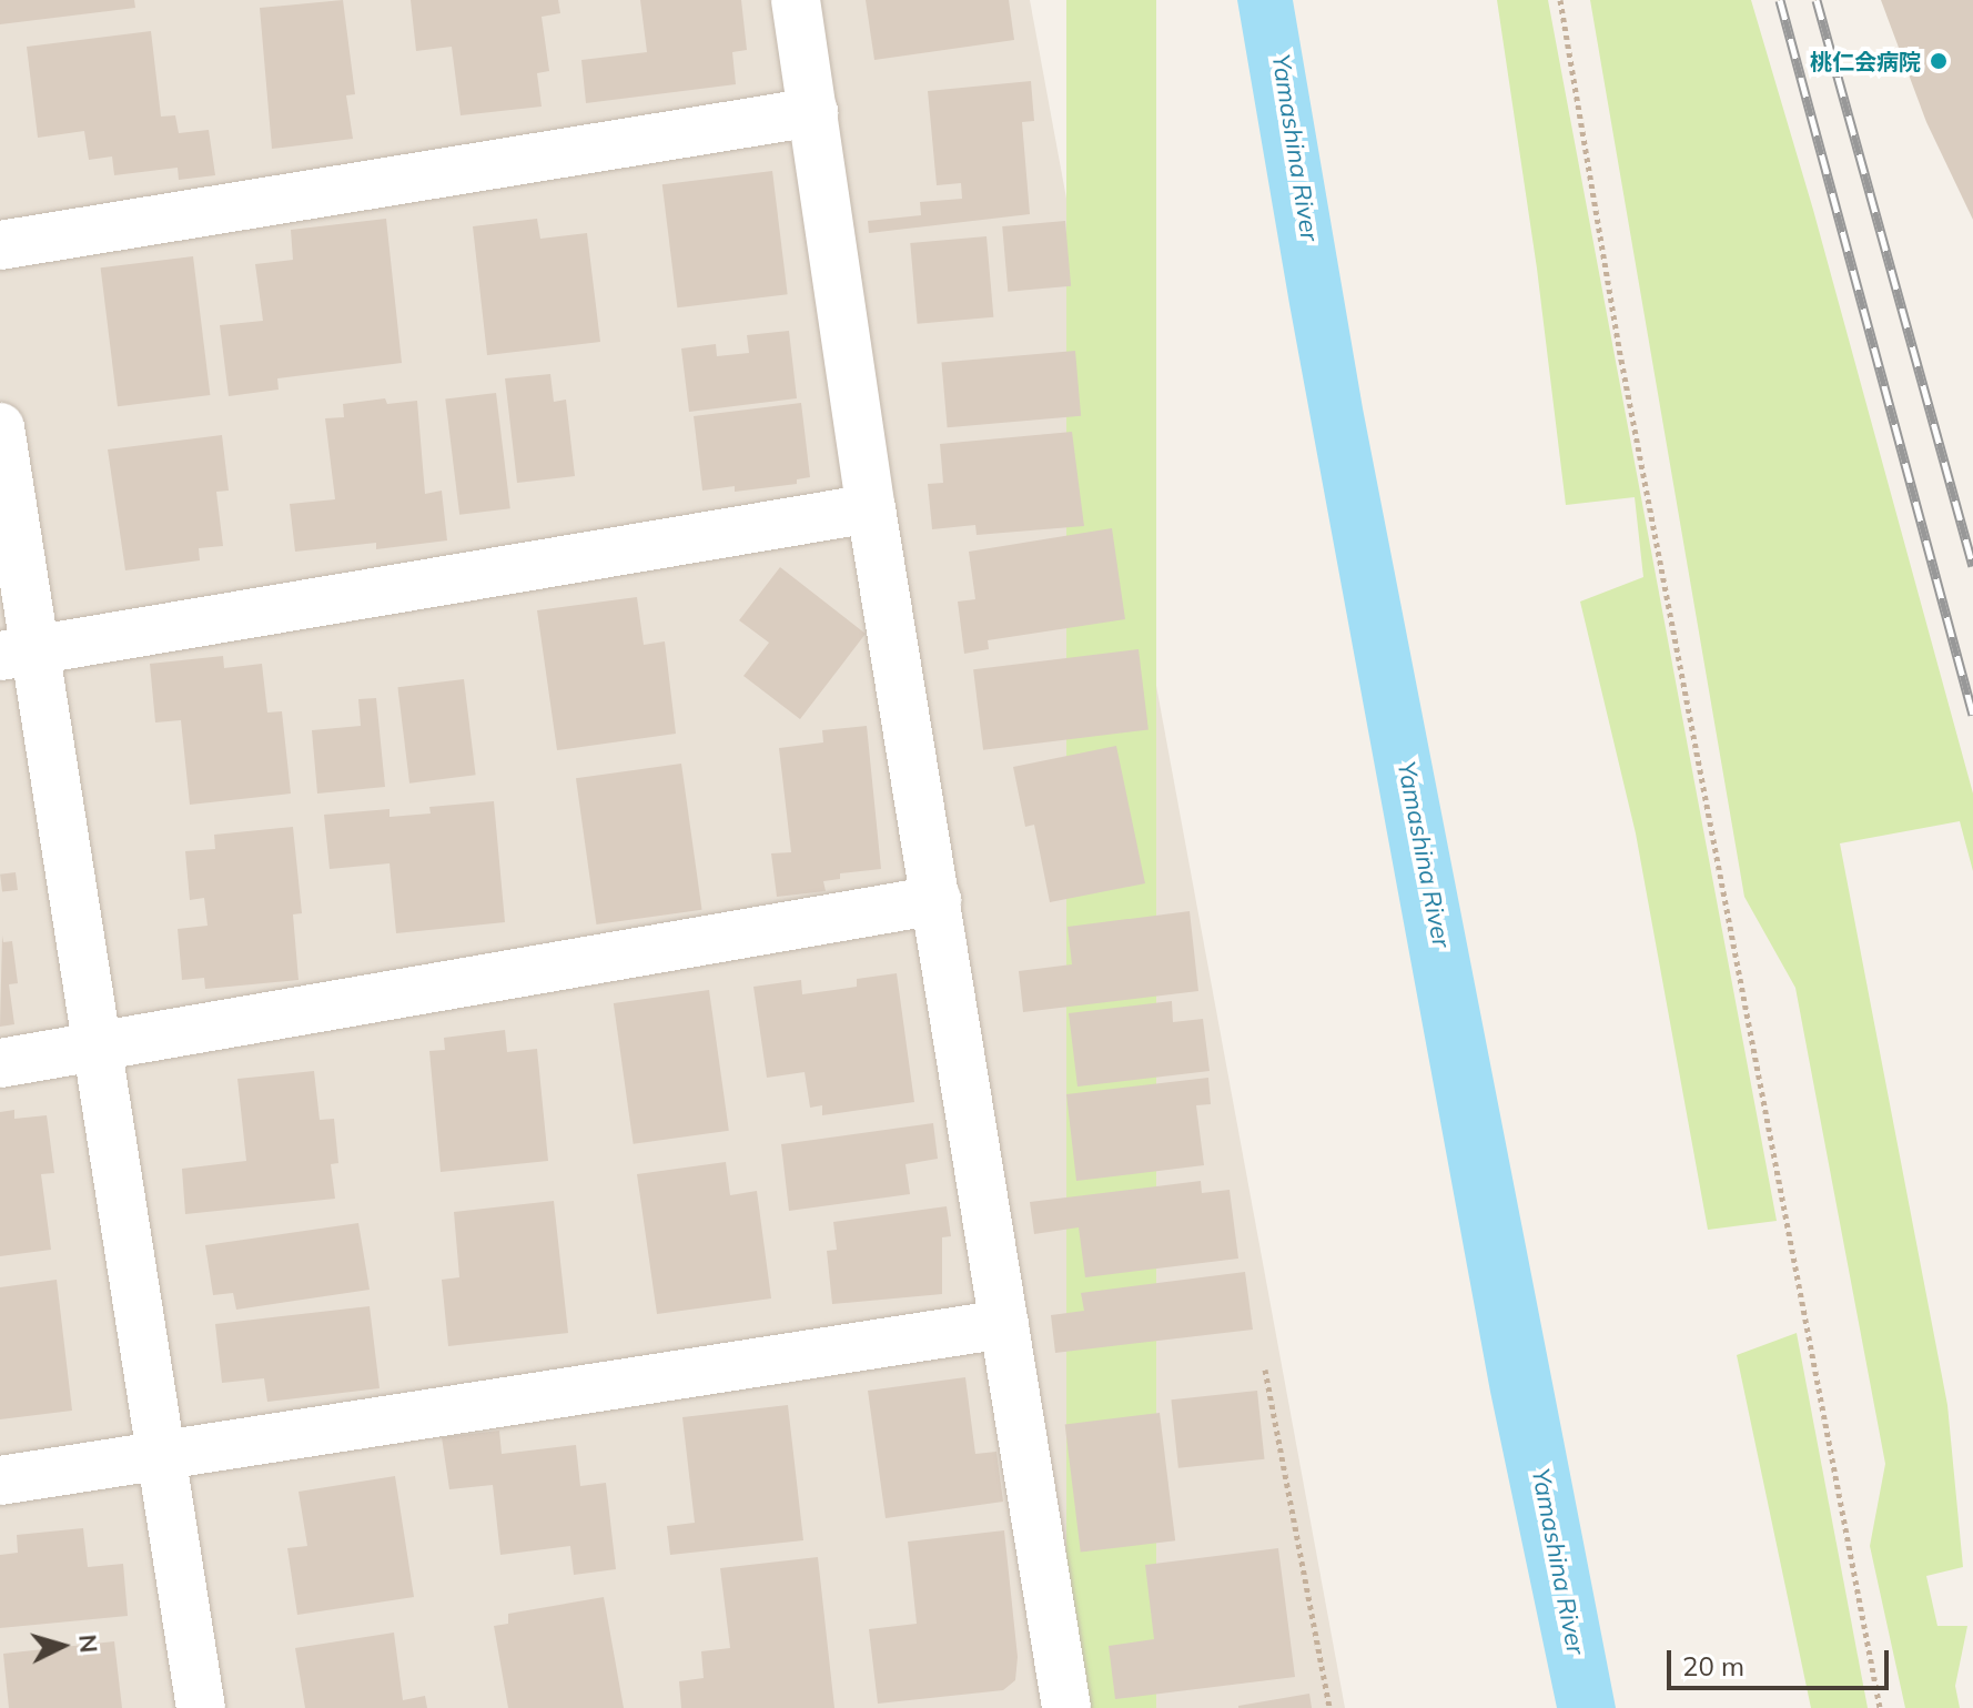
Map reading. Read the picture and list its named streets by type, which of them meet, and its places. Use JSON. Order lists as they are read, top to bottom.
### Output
{
  "water": ["Yamashina River"],
  "places": ["桃仁会病院"],
  "scale_bar": "20 m",
  "north": "right"
}
